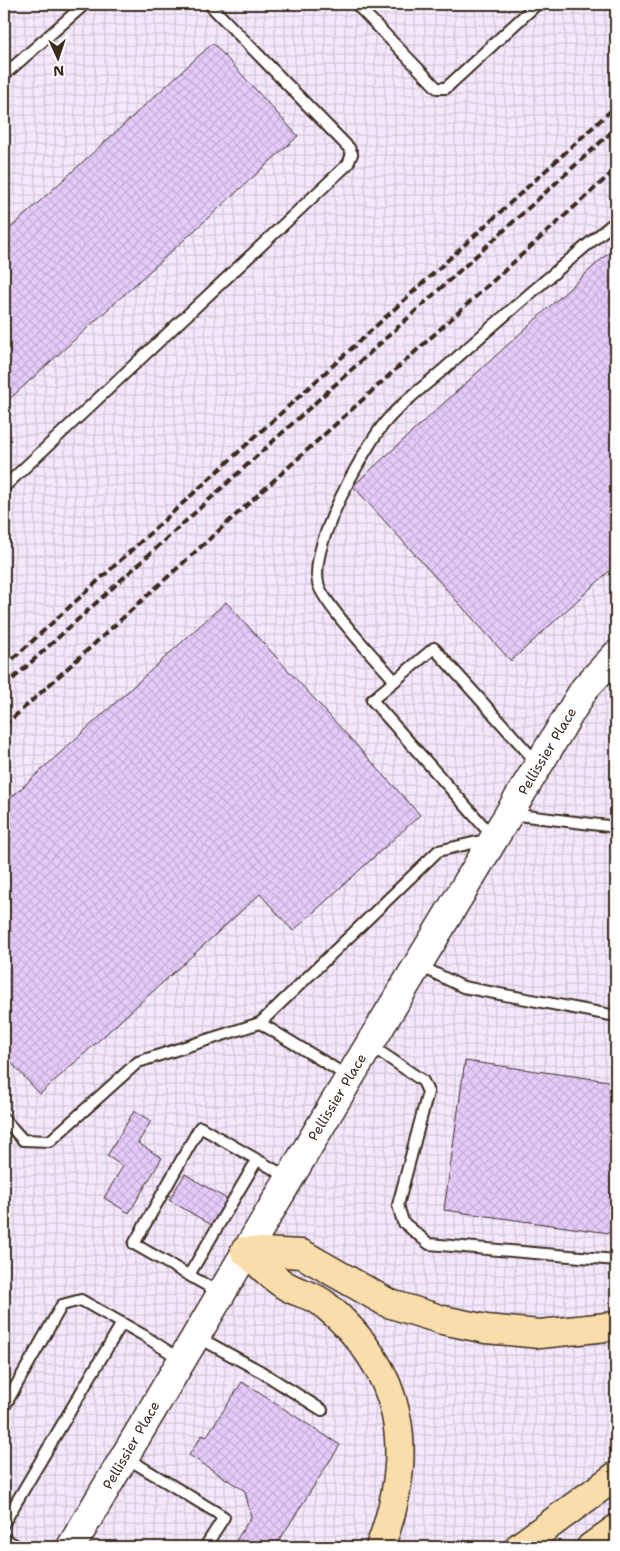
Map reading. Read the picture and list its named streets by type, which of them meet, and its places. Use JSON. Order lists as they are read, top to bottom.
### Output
{
  "streets": {
    "main road": ["Pellissier Place"]
  },
  "north": "bottom"
}
